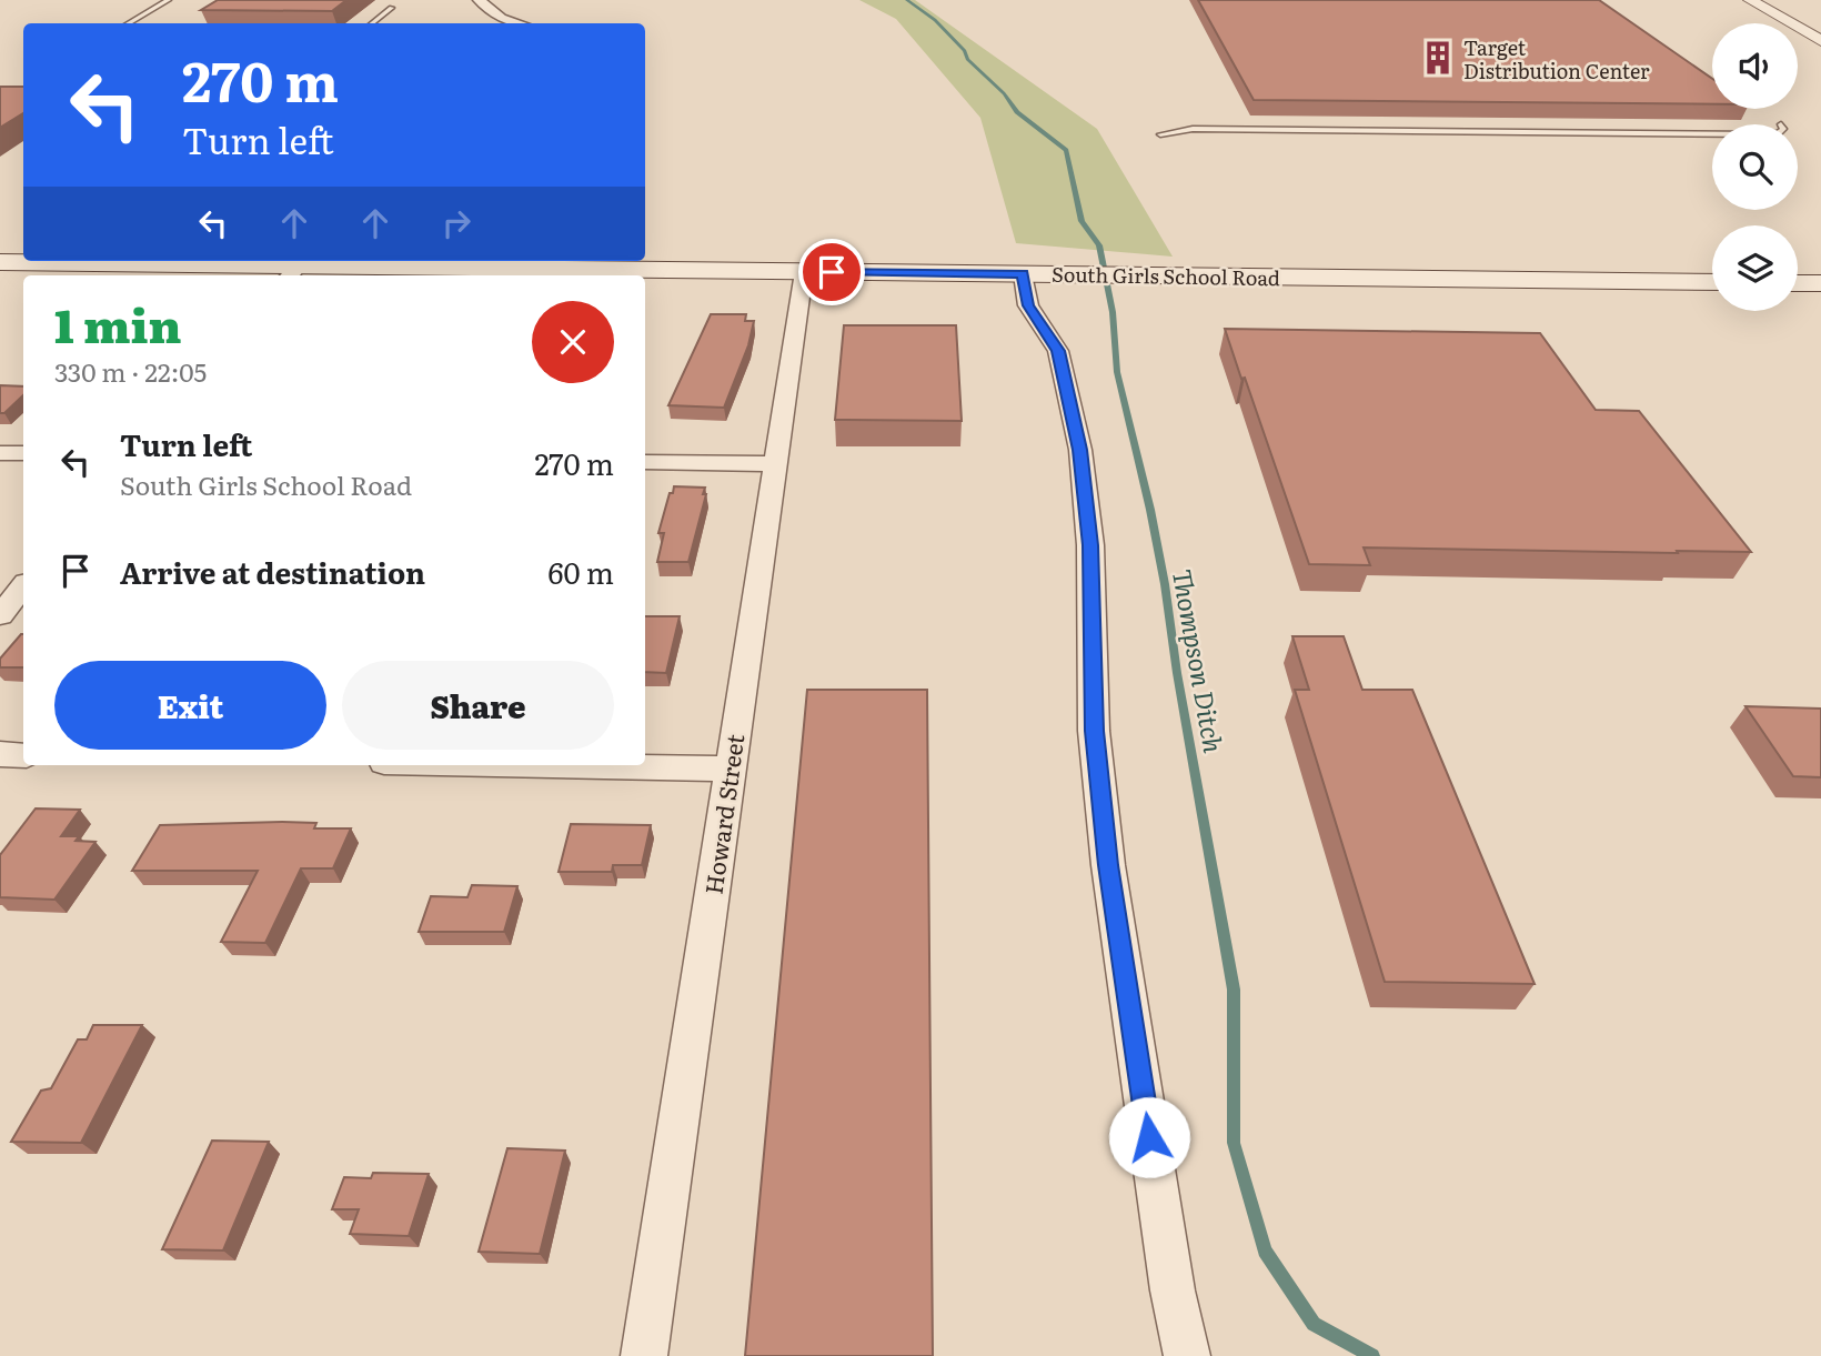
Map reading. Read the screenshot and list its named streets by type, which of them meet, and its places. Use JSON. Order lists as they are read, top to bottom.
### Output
{
  "streets": {
    "main road": ["South Girls School Road"],
    "street": ["Howard Street"]
  },
  "crossings": [
    ["South Girls School Road", "Howard Street"]
  ],
  "water": ["Thompson Ditch"],
  "places": {
    "building": ["Target Distribution Center"]
  },
  "page": {
    "turn": ["270 m", "Turn left"],
    "heading": ["1 min", "330 m · 22:05"],
    "list": [
      {
        "name": "Turn left",
        "note": "South Girls School Road",
        "value": "270 m"
      },
      {
        "name": "Arrive at destination",
        "value": "60 m"
      }
    ],
    "buttons": ["Exit", "Share"]
  }
}
